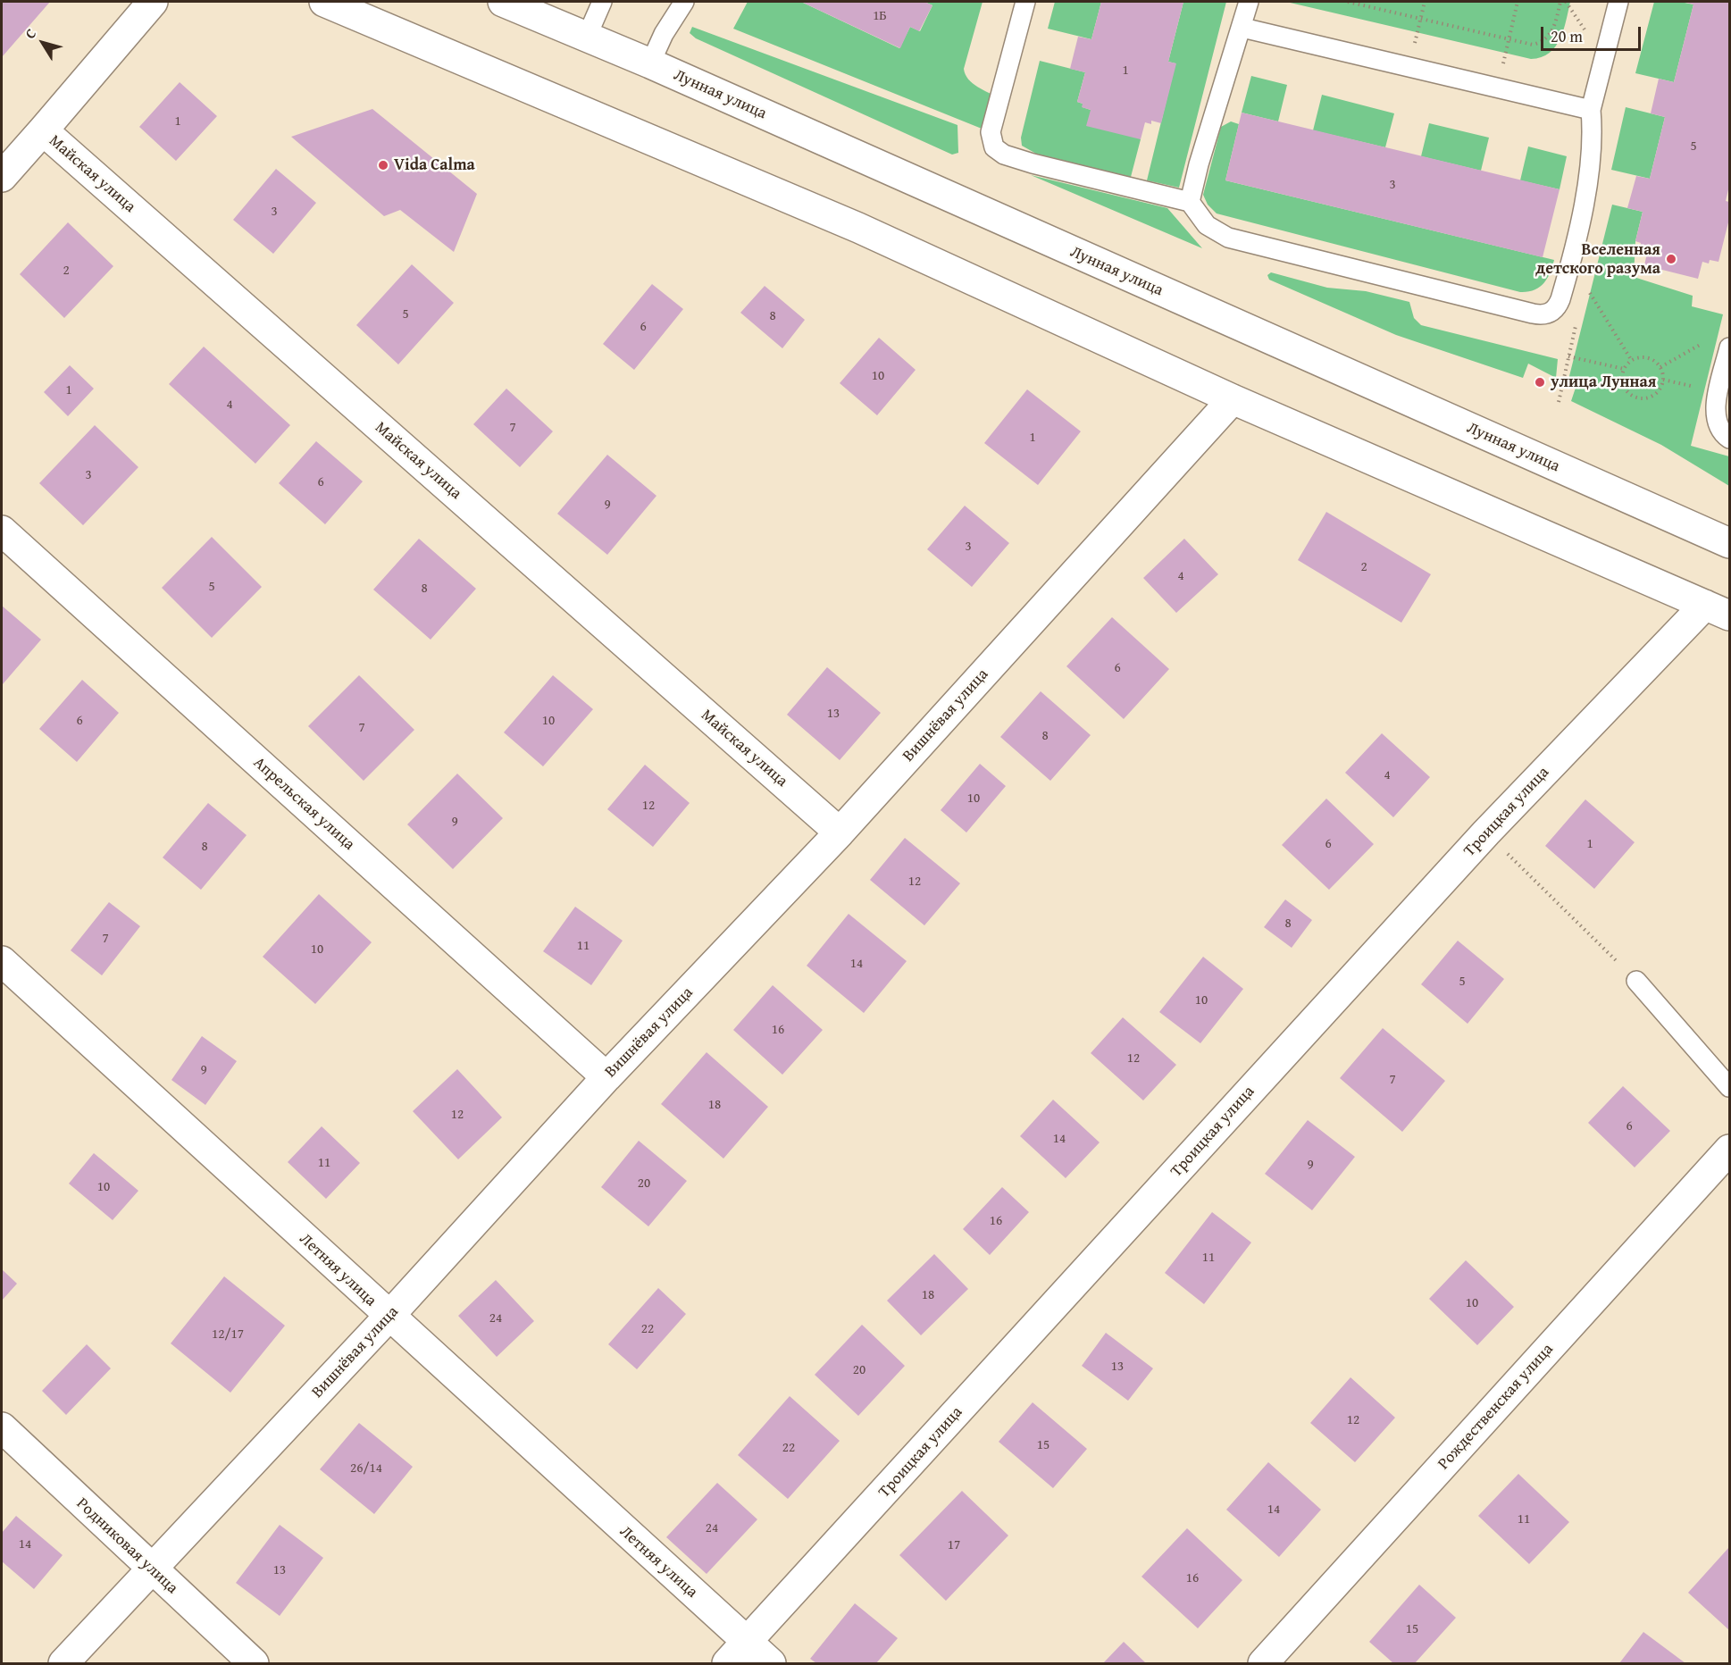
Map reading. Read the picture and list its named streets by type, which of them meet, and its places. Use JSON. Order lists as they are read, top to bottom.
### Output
{
  "streets": {
    "street": [
      "Лунная улица",
      "Майская улица",
      "Вишнёвая улица",
      "Апрельская улица",
      "Троицкая улица",
      "Летняя улица",
      "Рождественская улица",
      "Родниковая улица"
    ]
  },
  "crossings": [
    ["Майская улица", "Вишнёвая улица"],
    ["Вишнёвая улица", "Апрельская улица"],
    ["Вишнёвая улица", "Летняя улица"],
    ["Вишнёвая улица", "Родниковая улица"],
    ["Троицкая улица", "Летняя улица"]
  ],
  "places": ["Vida Calma", "Вселенная детского разума", "улица Лунная"],
  "house_numbers": [
    "1Б",
    "1",
    "1",
    "5",
    "3",
    "3",
    "2",
    "5",
    "8",
    "6",
    "10",
    "1",
    "4",
    "7",
    "1",
    "3",
    "6",
    "9",
    "3",
    "2",
    "4",
    "5",
    "8",
    "6",
    "13",
    "6",
    "10",
    "7",
    "8",
    "4",
    "10",
    "12",
    "9",
    "6",
    "1",
    "8",
    "12",
    "8",
    "7",
    "11",
    "10",
    "14",
    "5",
    "10",
    "16",
    "12",
    "9",
    "7",
    "18",
    "12",
    "6",
    "14",
    "11",
    "9",
    "20",
    "10",
    "16",
    "11",
    "18",
    "10",
    "24",
    "22",
    "12/17",
    "13",
    "20",
    "12",
    "15",
    "22",
    "26/14",
    "14",
    "11",
    "24",
    "14",
    "17",
    "13",
    "16",
    "15"
  ],
  "scale_bar": "20 m",
  "north": "top left"
}
